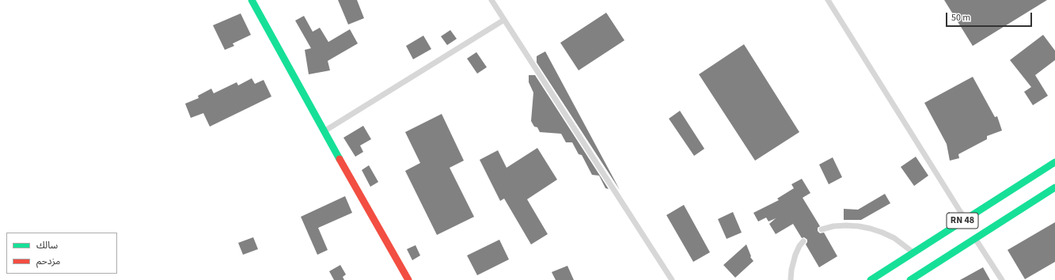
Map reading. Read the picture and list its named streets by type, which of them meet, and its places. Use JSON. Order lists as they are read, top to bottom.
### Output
{
  "streets": {
    "main road": ["RN 48"]
  },
  "legend": ["سالك", "مزدحم"],
  "scale_bar": "50 m"
}
